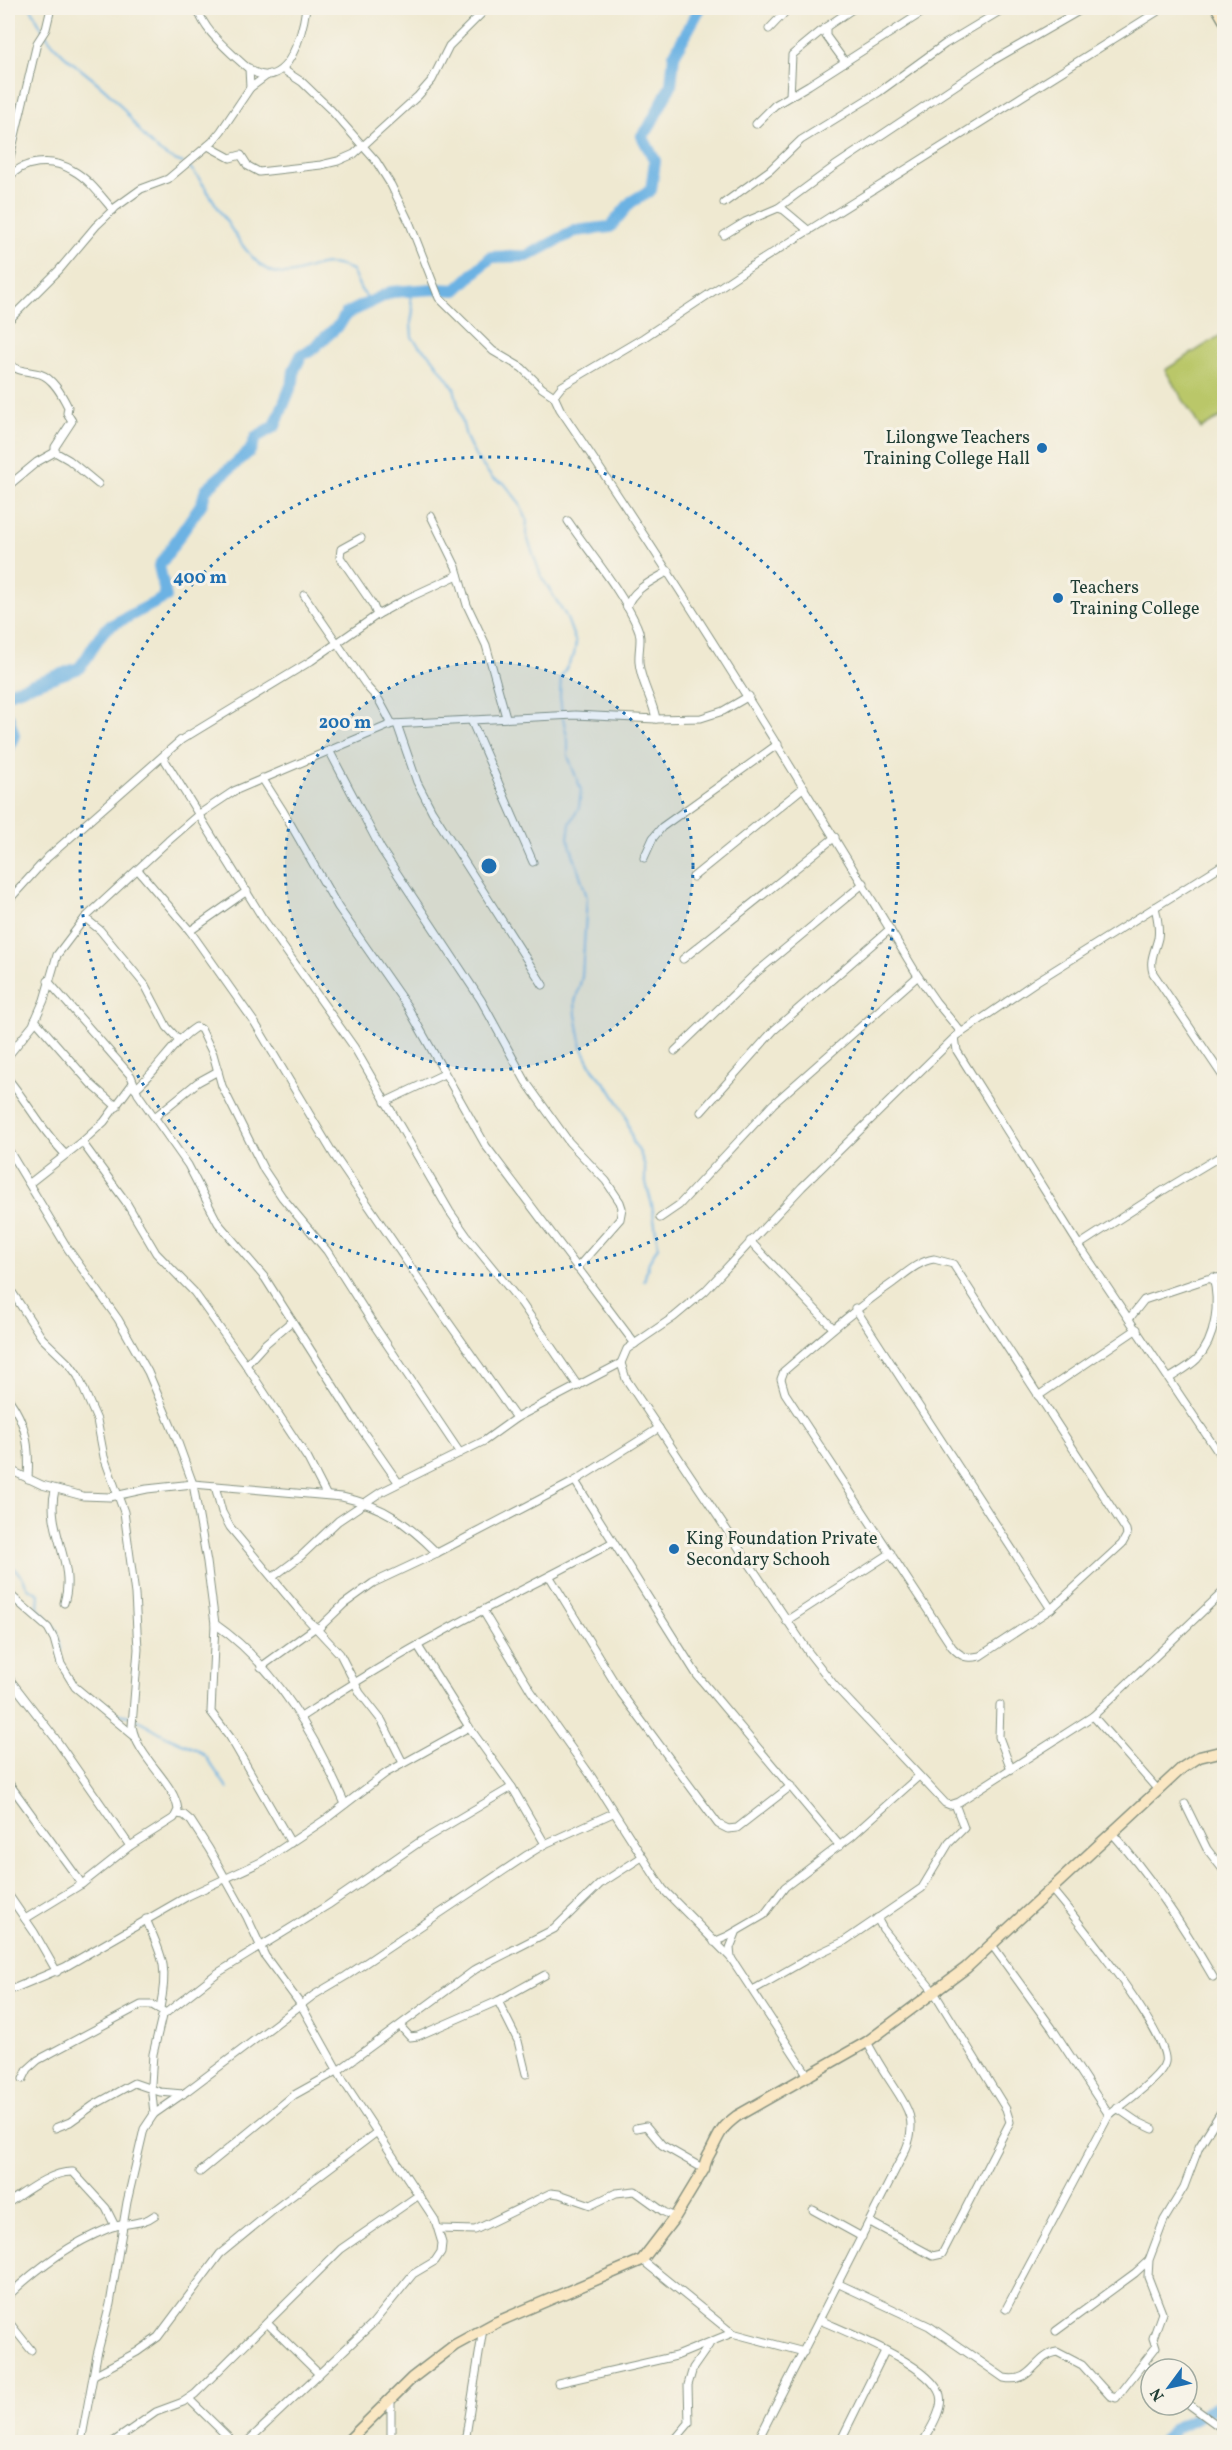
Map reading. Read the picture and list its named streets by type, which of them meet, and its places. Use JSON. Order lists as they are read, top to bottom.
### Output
{
  "places": ["Lilongwe Teachers Training College Hall", "Teachers Training College", "King Foundation Private Secondary Schooh"],
  "north": "bottom left",
  "rings": ["400 m", "200 m"]
}
